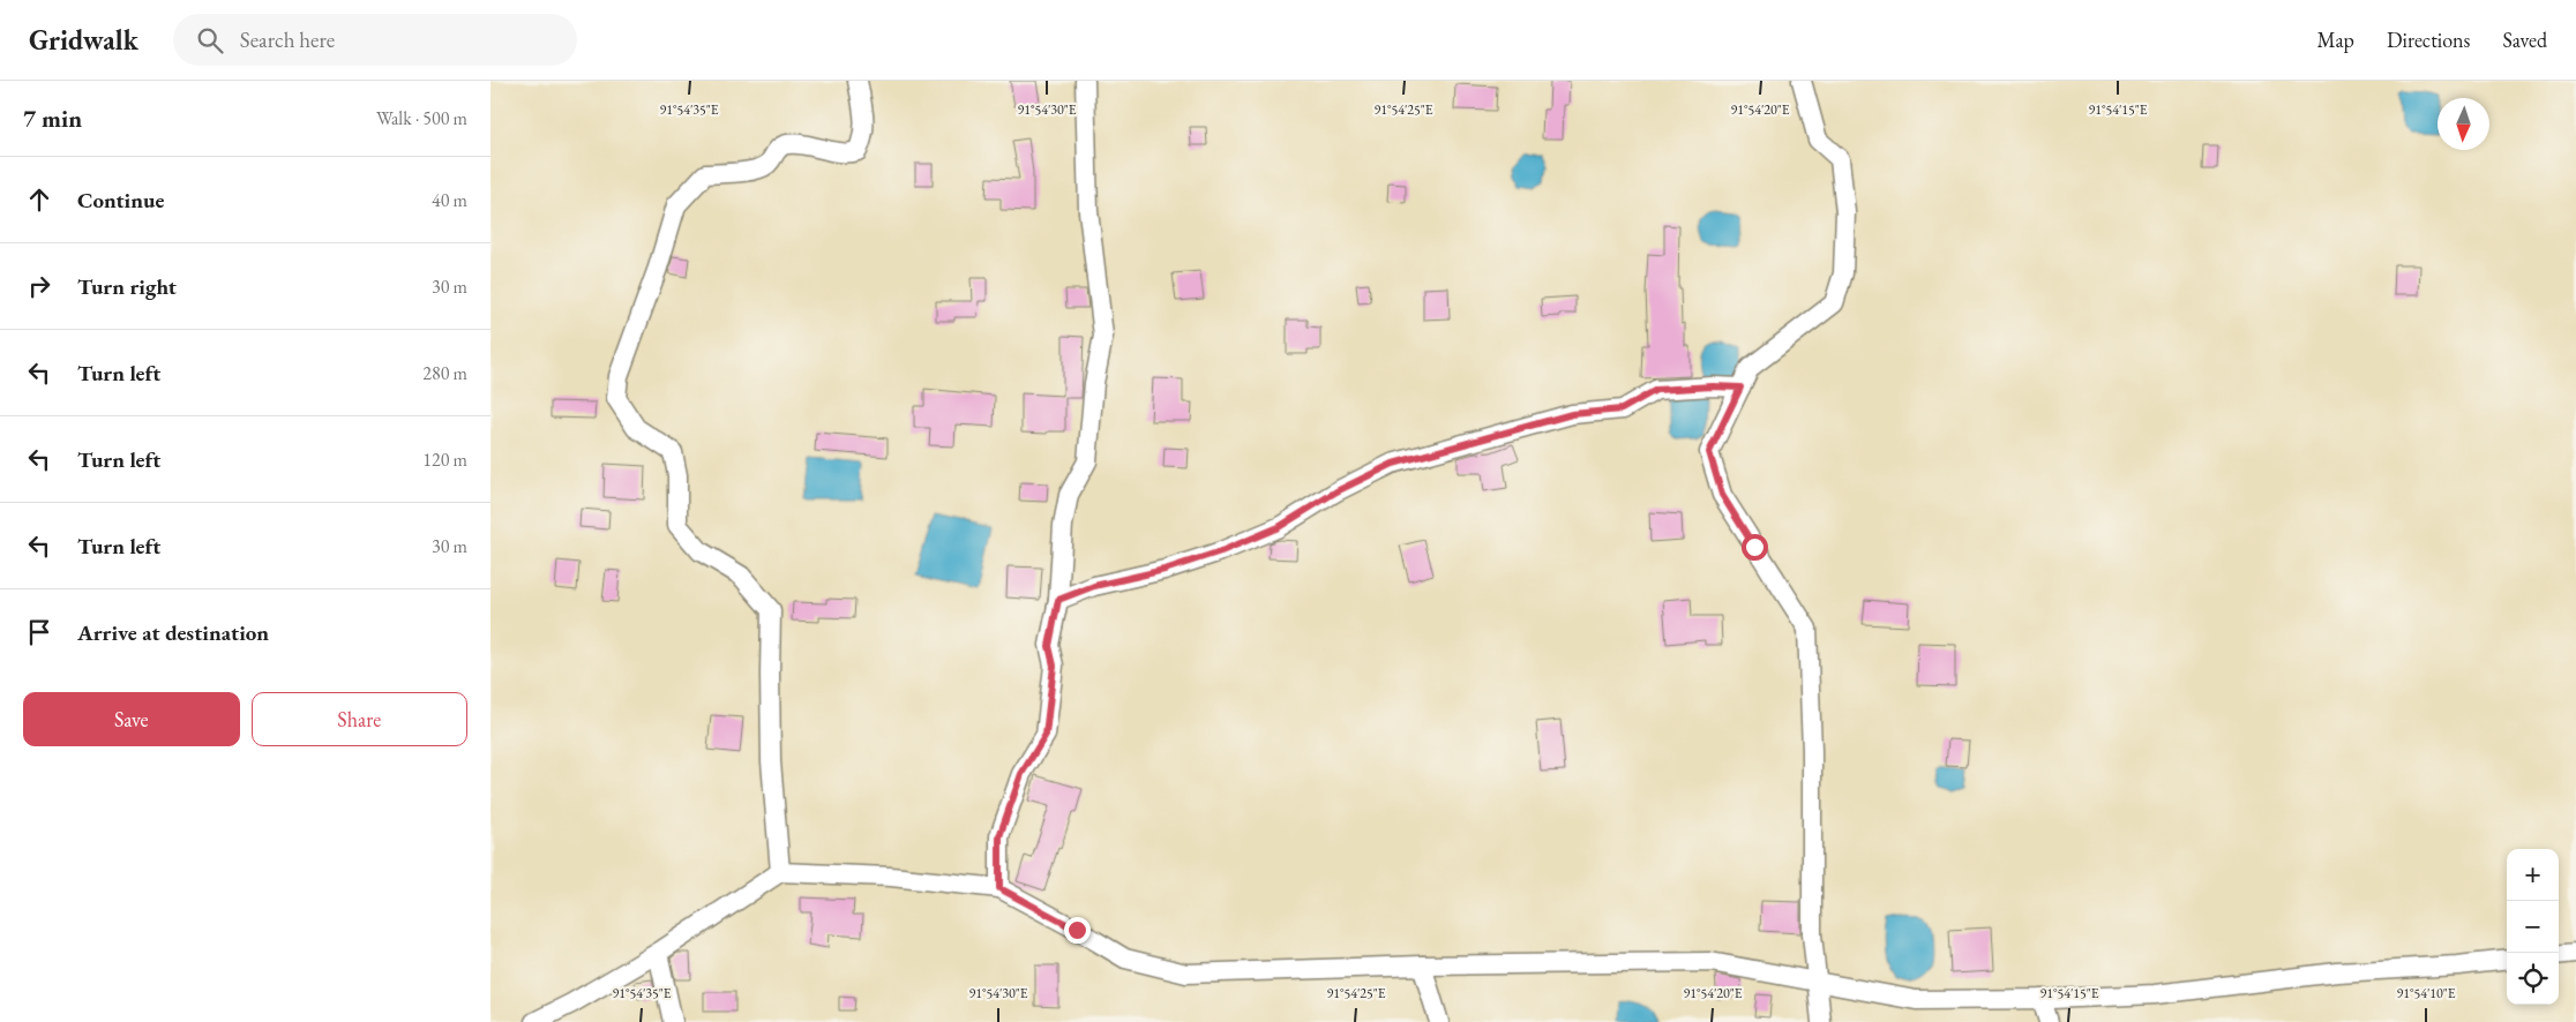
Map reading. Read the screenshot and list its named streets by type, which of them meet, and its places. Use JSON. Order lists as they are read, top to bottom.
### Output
{
  "north": "bottom",
  "page": {
    "header": "Gridwalk",
    "search": "Search here",
    "nav": ["Map", "Directions", "Saved"],
    "heading": ["7 min", "Walk · 500 m"],
    "list": [
      ["Continue", "40 m"],
      ["Turn right", "30 m"],
      ["Turn left", "280 m"],
      ["Turn left", "120 m"],
      ["Turn left", "30 m"],
      "Arrive at destination"
    ],
    "buttons": ["Save", "Share"],
    "map_buttons": ["+", "−"]
  },
  "coordinates": [
    "91°54'35\"E",
    "91°54'30\"E",
    "91°54'25\"E",
    "91°54'20\"E",
    "91°54'15\"E",
    "91°54'10\"E"
  ]
}
